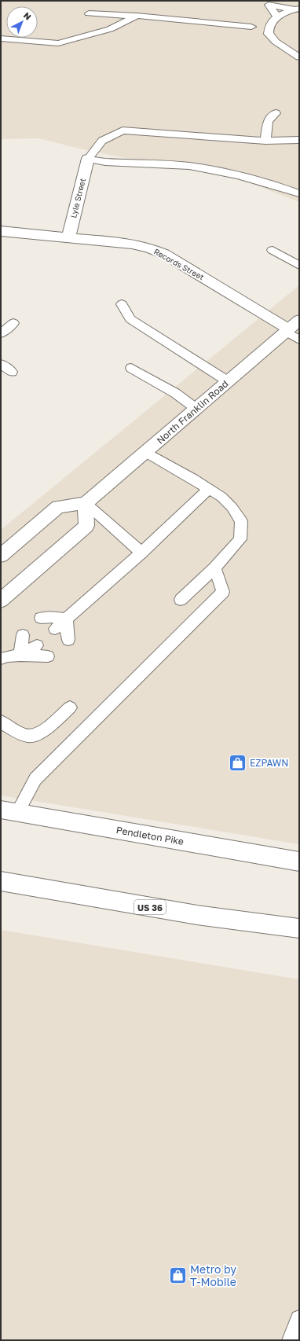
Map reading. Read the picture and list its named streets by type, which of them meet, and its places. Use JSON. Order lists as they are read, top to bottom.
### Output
{
  "streets": {
    "main road": [
      "Lyle Street",
      "Records Street",
      "North Franklin Road",
      "Pendleton Pike",
      "US 36"
    ]
  },
  "crossings": [
    ["Lyle Street", "Records Street"],
    ["Records Street", "North Franklin Road"]
  ],
  "places": {
    "shop": ["EZPAWN", "Metro by T-Mobile"]
  },
  "north": "top right"
}
